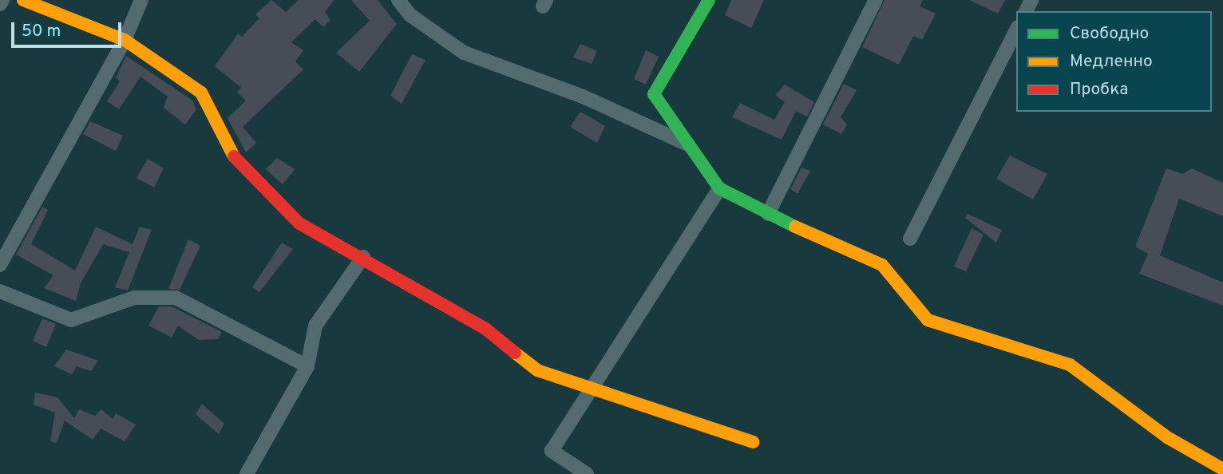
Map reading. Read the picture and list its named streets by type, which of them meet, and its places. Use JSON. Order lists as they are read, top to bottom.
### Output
{
  "legend": ["Свободно", "Медленно", "Пробка"],
  "scale_bar": "50 m"
}
